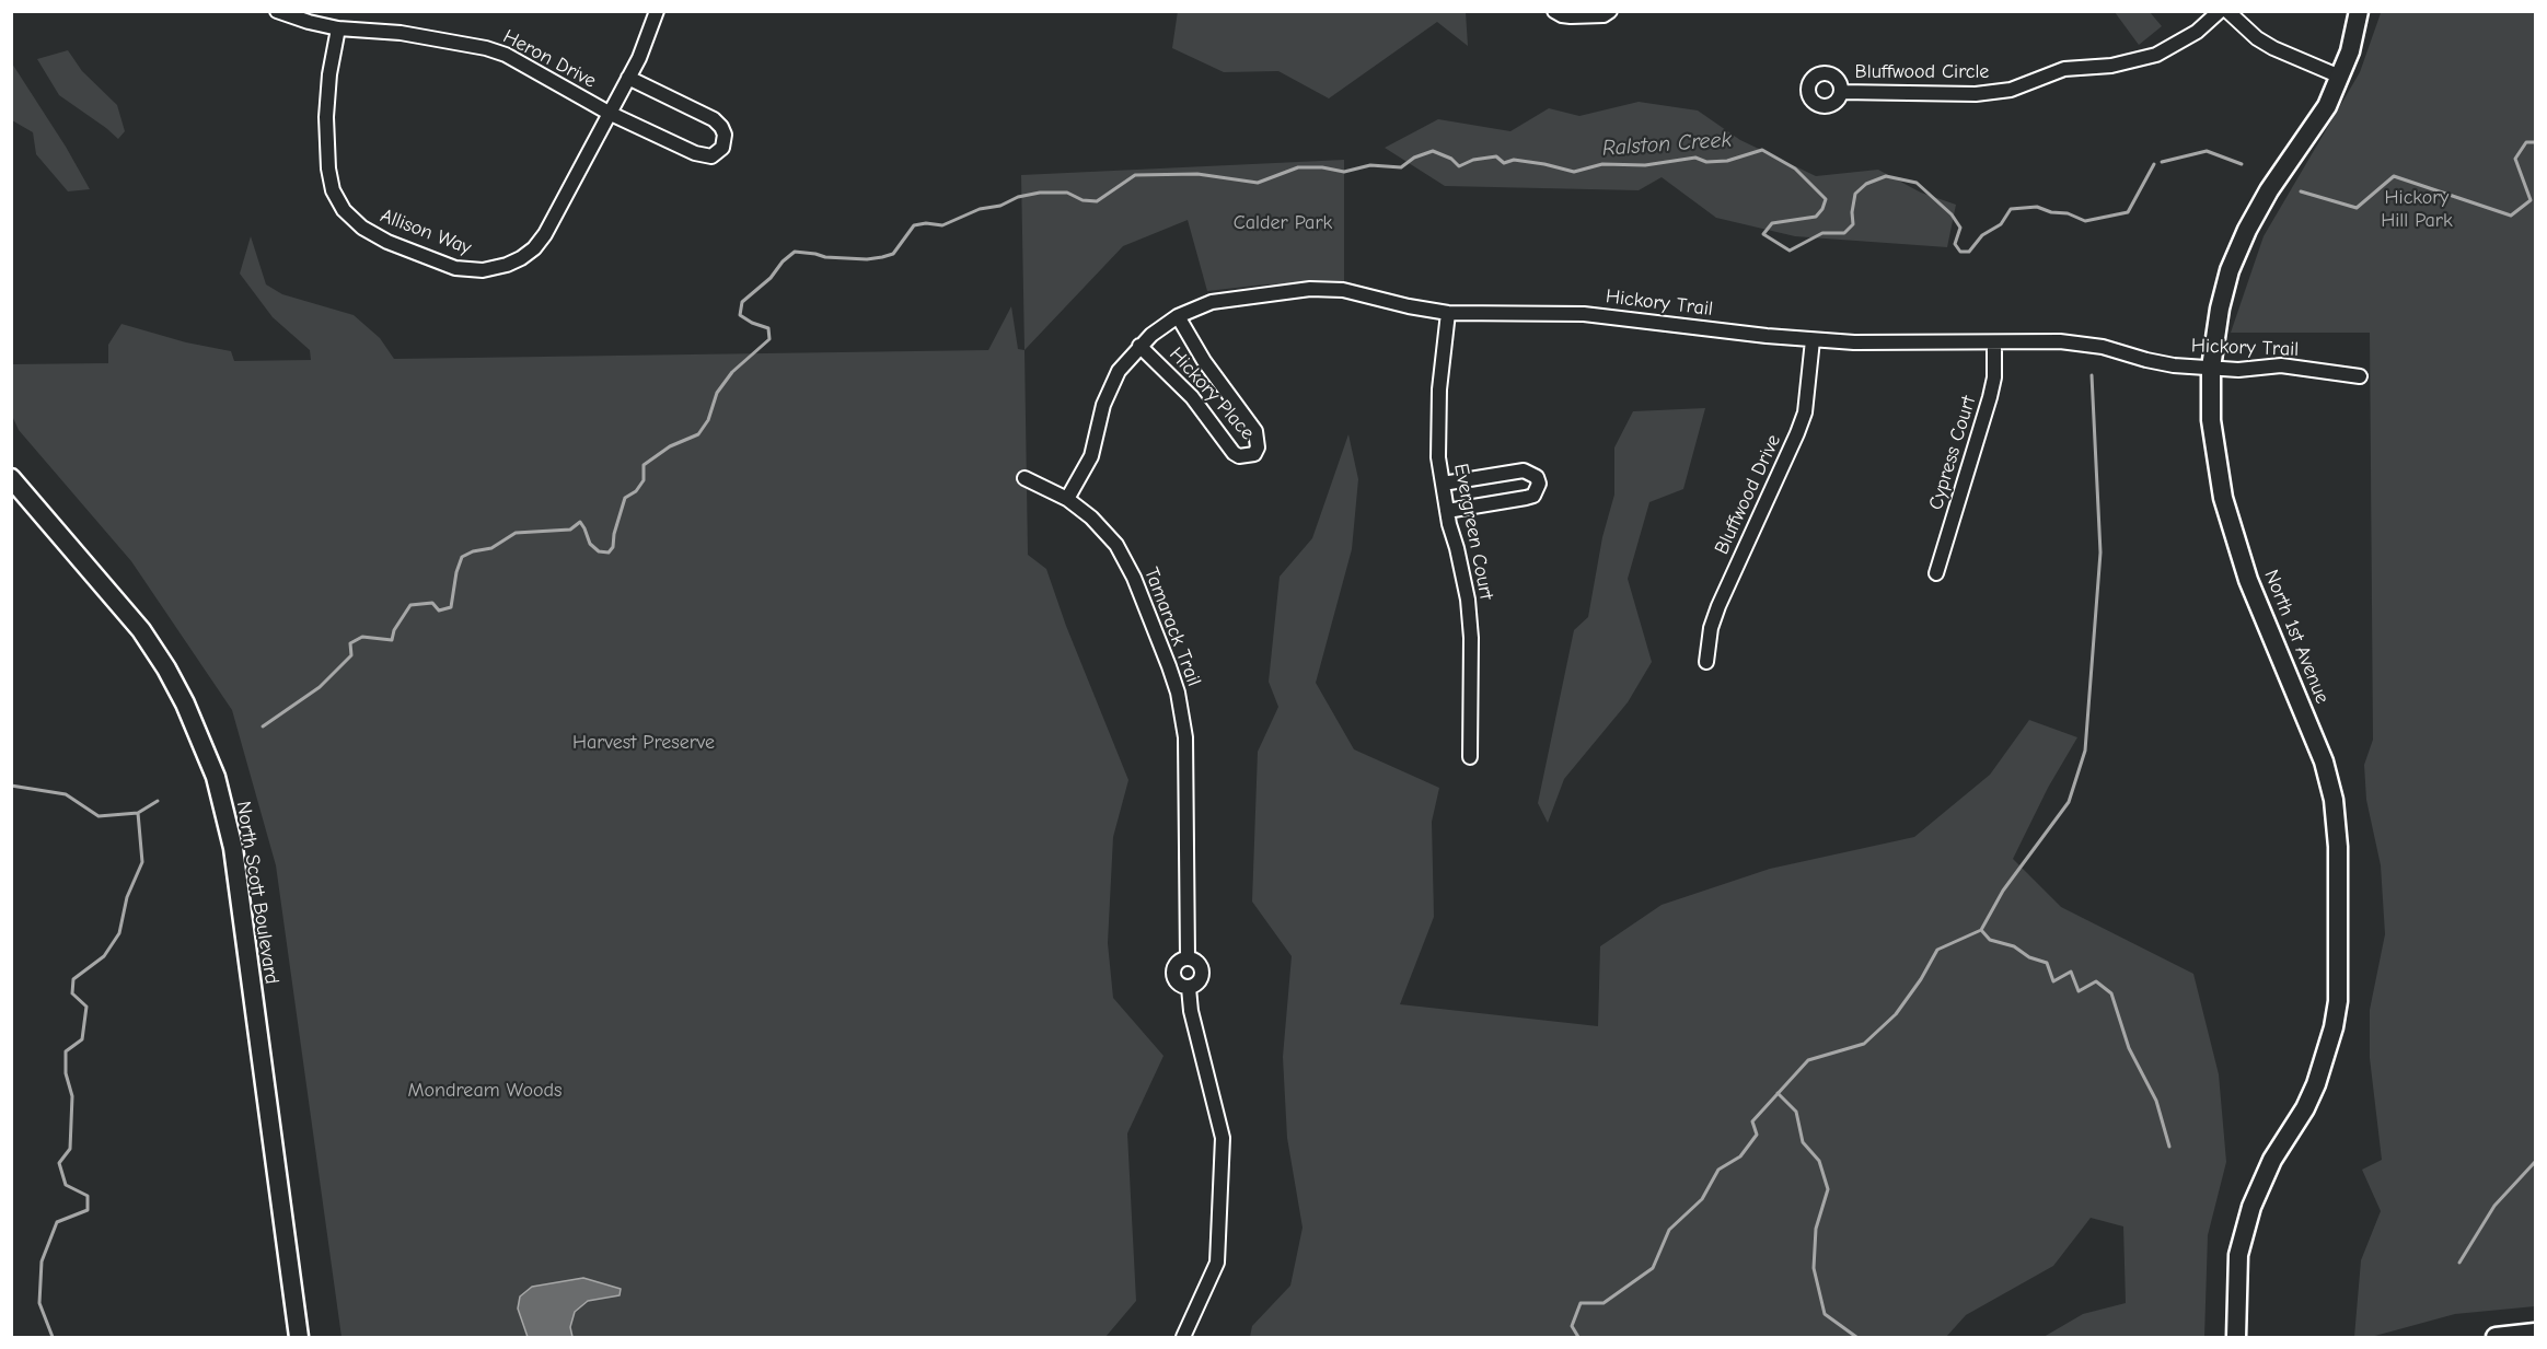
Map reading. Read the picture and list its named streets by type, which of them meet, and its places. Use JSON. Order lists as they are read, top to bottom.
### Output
{
  "streets": {
    "main road": ["North 1st Avenue", "North Scott Boulevard"],
    "street": [
      "Heron Drive",
      "Bluffwood Circle",
      "Allison Way",
      "Hickory Trail",
      "Hickory Place",
      "Cypress Court",
      "Bluffwood Drive",
      "Evergreen Court",
      "Tamarack Trail"
    ]
  },
  "crossings": [
    ["Heron Drive", "Allison Way"],
    ["Hickory Trail", "Hickory Place"],
    ["Hickory Trail", "Cypress Court"],
    ["Hickory Trail", "Bluffwood Drive"],
    ["Hickory Trail", "Evergreen Court"],
    ["Hickory Trail", "Tamarack Trail"],
    ["Hickory Trail", "North 1st Avenue"]
  ],
  "water": ["Ralston Creek"],
  "parks": [
    "Hickory Hill Park",
    "Calder Park",
    "Harvest Preserve",
    "Mondream Woods"
  ]
}
